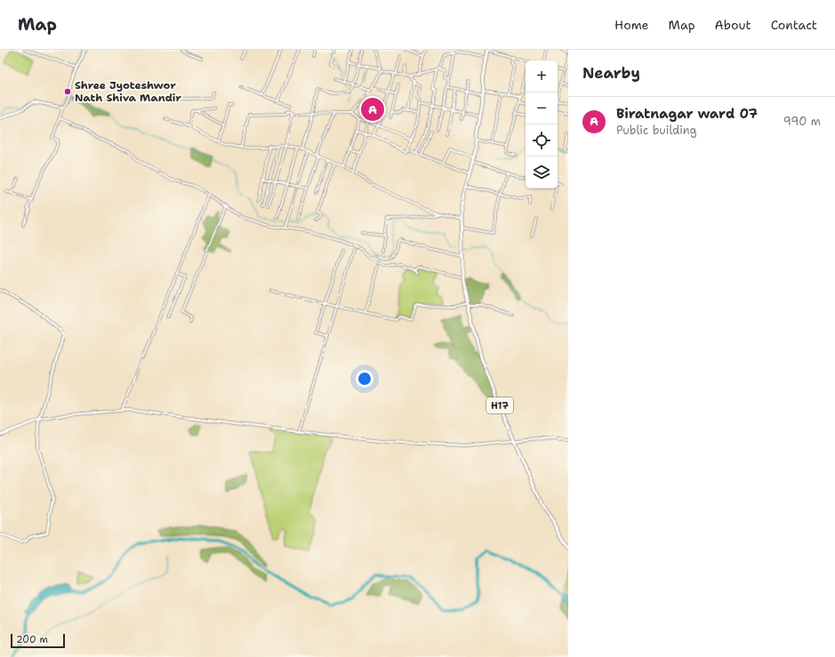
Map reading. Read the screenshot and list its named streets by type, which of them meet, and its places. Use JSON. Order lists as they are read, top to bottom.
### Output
{
  "streets": {
    "main road": ["H17"]
  },
  "places": ["Shree Jyoteshwor Nath Shiva Mandir"],
  "scale_bar": "200 m",
  "page": {
    "header": "Map",
    "nav": [
      "Home",
      "Map",
      "About",
      "Contact"
    ],
    "heading": "Nearby",
    "map_buttons": ["+", "−"],
    "pins": "A",
    "list": [
      {
        "mark": "A",
        "name": "Biratnagar ward 07",
        "note": "Public building",
        "value": "990 m"
      }
    ],
    "scale": "200 m"
  }
}
